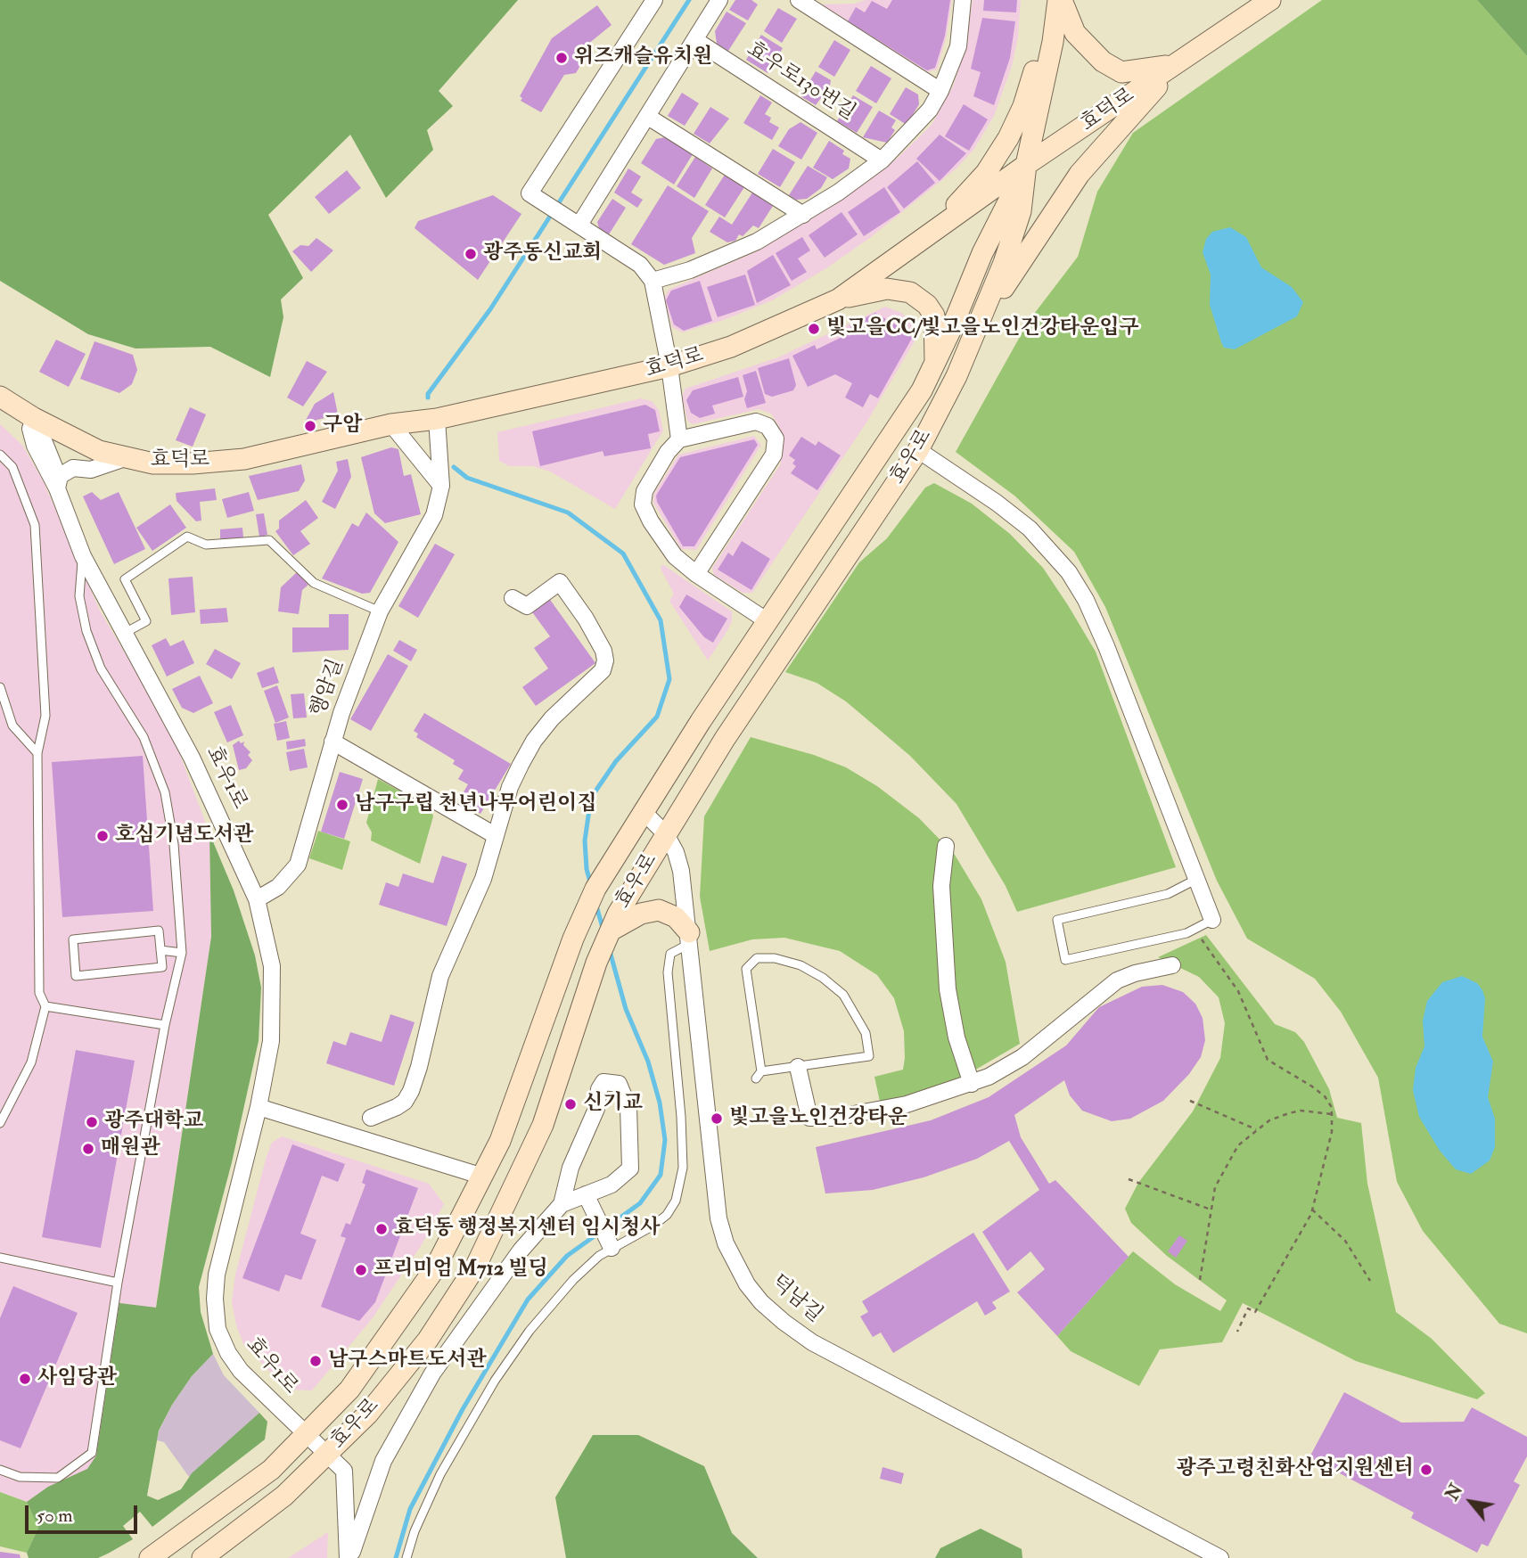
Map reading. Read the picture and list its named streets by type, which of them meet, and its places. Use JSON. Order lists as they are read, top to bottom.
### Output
{
  "streets": {
    "main road": ["효덕로", "효우로"],
    "street": [
      "효우로130번길",
      "행암길",
      "효우1로",
      "덕남길"
    ]
  },
  "crossings": [
    ["효덕로", "효우로"],
    ["효덕로", "행암길"],
    ["효덕로", "효우1로"],
    ["효우로", "효우1로"],
    ["효우로", "덕남길"],
    ["행암길", "효우1로"]
  ],
  "places": [
    "위즈캐슬유치원",
    "광주동신교회",
    "빛고을CC/빛고을노인건강타운입구",
    "구암",
    "남구구립 천년나무어린이집",
    "호심기념도서관",
    "신기교",
    "빛고을노인건강타운",
    "광주대학교",
    "매원관",
    "효덕동 행정복지센터 임시청사",
    "프리미엄 M712 빌딩",
    "남구스마트도서관",
    "사임당관",
    "광주고령친화산업지원센터"
  ],
  "scale_bar": "50 m",
  "north": "top left"
}
